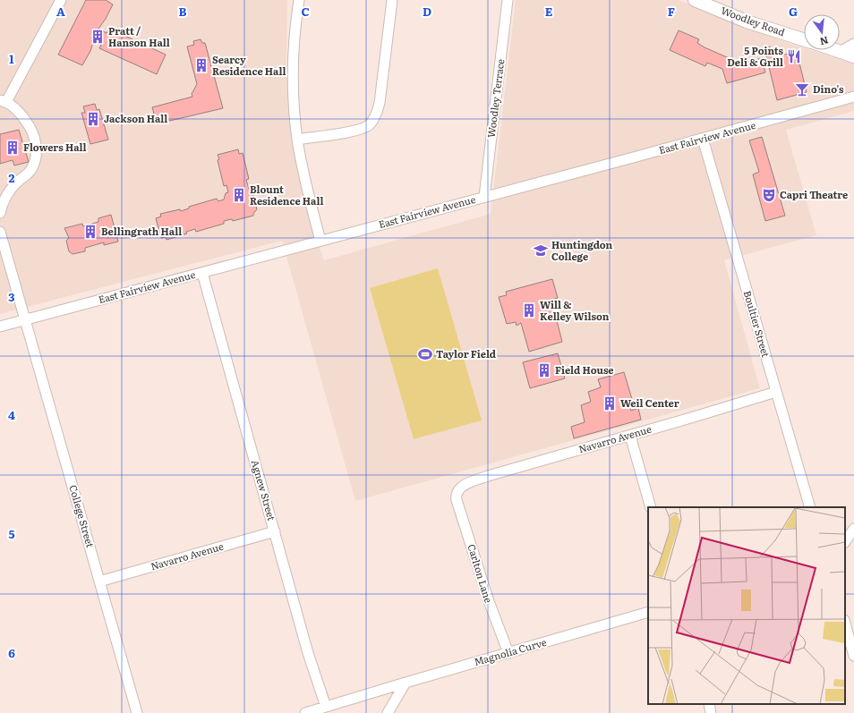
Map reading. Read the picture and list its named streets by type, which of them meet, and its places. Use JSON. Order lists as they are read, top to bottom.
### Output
{
  "streets": {
    "main road": ["Woodley Road"],
    "street": [
      "Woodley Terrace",
      "East Fairview Avenue",
      "Boultier Street",
      "Navarro Avenue",
      "Agnew Street",
      "College Street",
      "Carlton Lane",
      "Magnolia Curve"
    ]
  },
  "crossings": [
    ["Woodley Terrace", "East Fairview Avenue"],
    ["East Fairview Avenue", "Boultier Street"],
    ["East Fairview Avenue", "Agnew Street"],
    ["East Fairview Avenue", "College Street"],
    ["Boultier Street", "Navarro Avenue"],
    ["Navarro Avenue", "Agnew Street"],
    ["Navarro Avenue", "College Street"],
    ["Navarro Avenue", "Carlton Lane"],
    ["Agnew Street", "Magnolia Curve"],
    ["Carlton Lane", "Magnolia Curve"]
  ],
  "places": {
    "building": [
      "Pratt / Hanson Hall",
      "Searcy Residence Hall",
      "Jackson Hall",
      "Flowers Hall",
      "Blount Residence Hall",
      "Bellingrath Hall",
      "Will & Kelley Wilson",
      "Field House",
      "Weil Center"
    ],
    "restaurant": ["5 Points Deli & Grill"],
    "bar": ["Dino's"],
    "theatre": ["Capri Theatre"],
    "school or university": ["Huntingdon College"],
    "sports": ["Taylor Field"]
  },
  "north": "bottom",
  "grid": {
    "columns": [
      "A",
      "B",
      "C",
      "D",
      "E",
      "F",
      "G"
    ],
    "rows": [
      "1",
      "2",
      "3",
      "4",
      "5",
      "6"
    ]
  }
}
